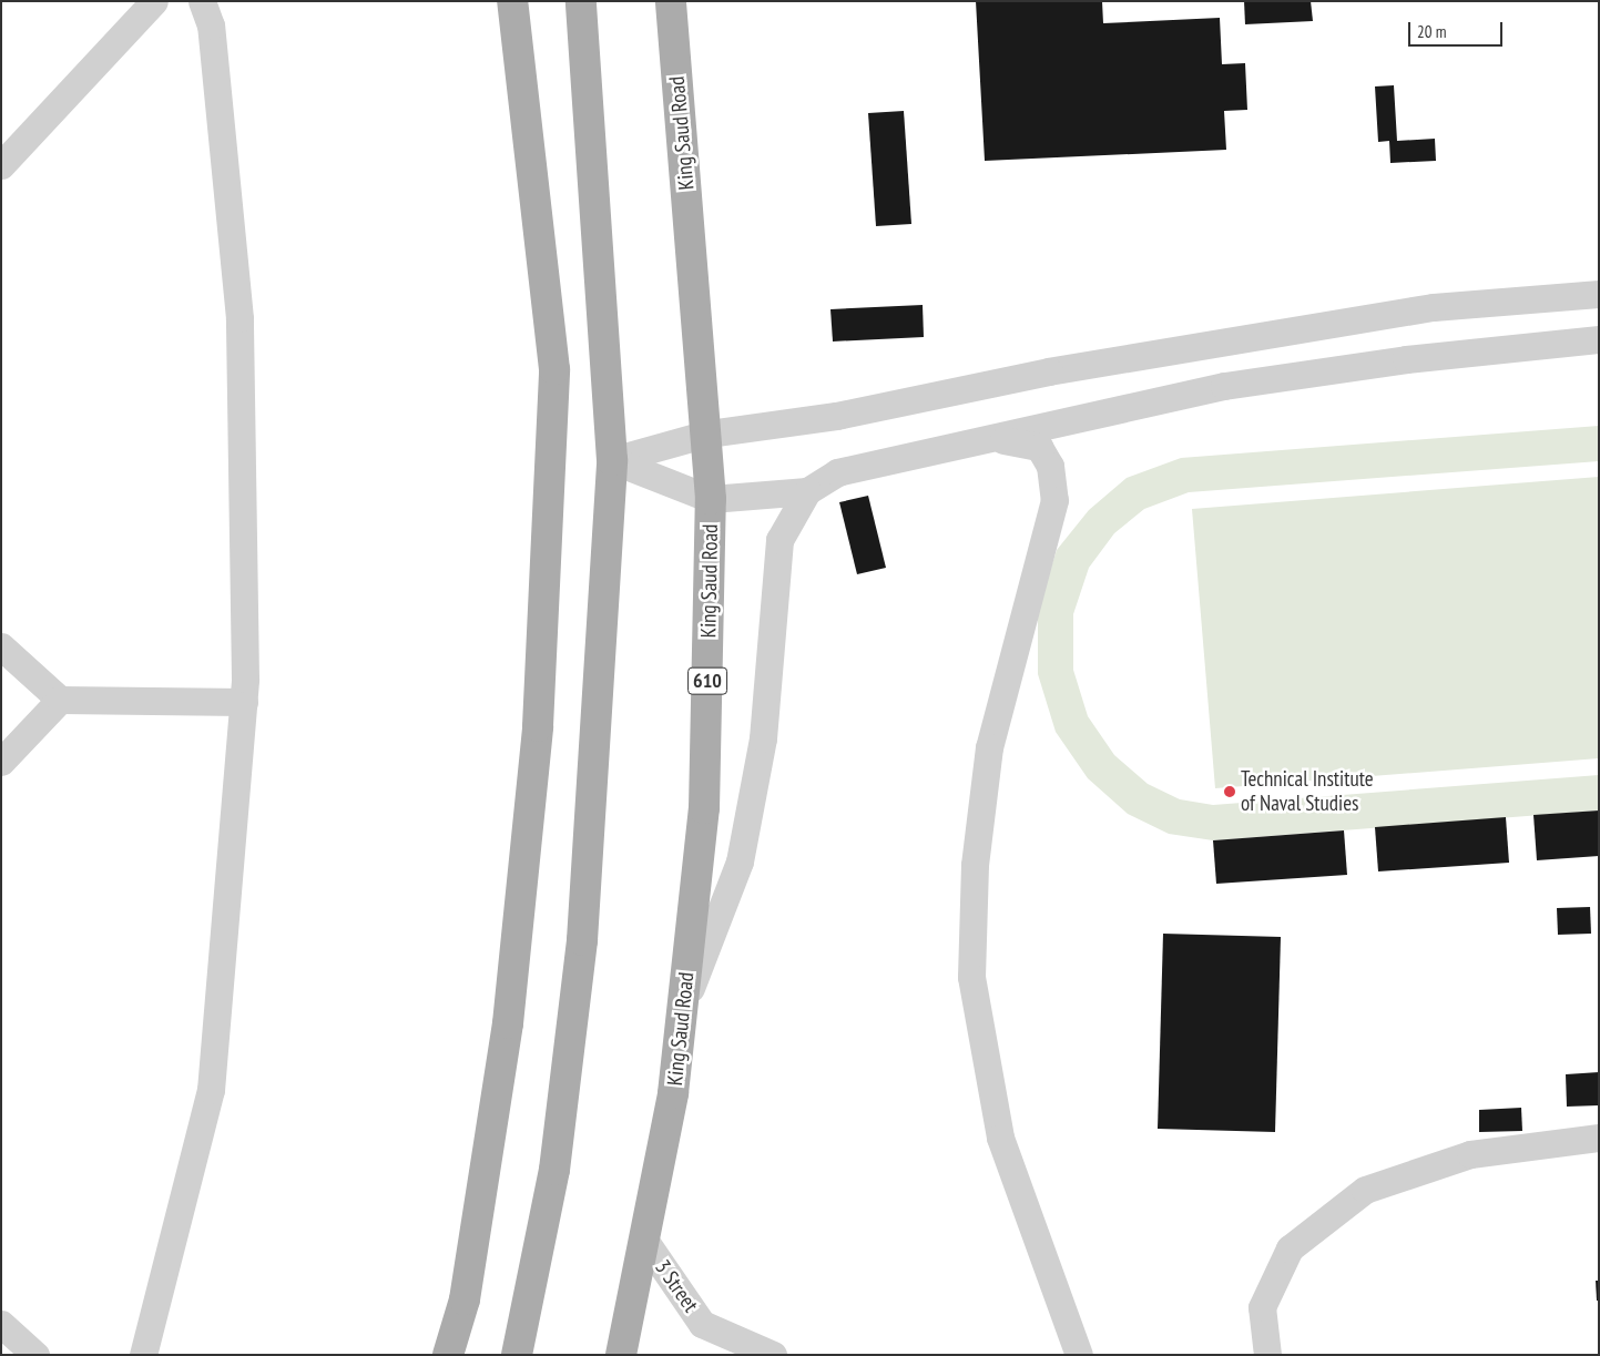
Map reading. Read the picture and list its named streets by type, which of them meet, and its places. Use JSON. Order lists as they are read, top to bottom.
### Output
{
  "streets": {
    "main road": ["King Saud Road", "610"],
    "street": ["3 Street"]
  },
  "crossings": [
    ["King Saud Road", "3 Street"]
  ],
  "places": ["Technical Institute of Naval Studies"],
  "scale_bar": "20 m"
}
